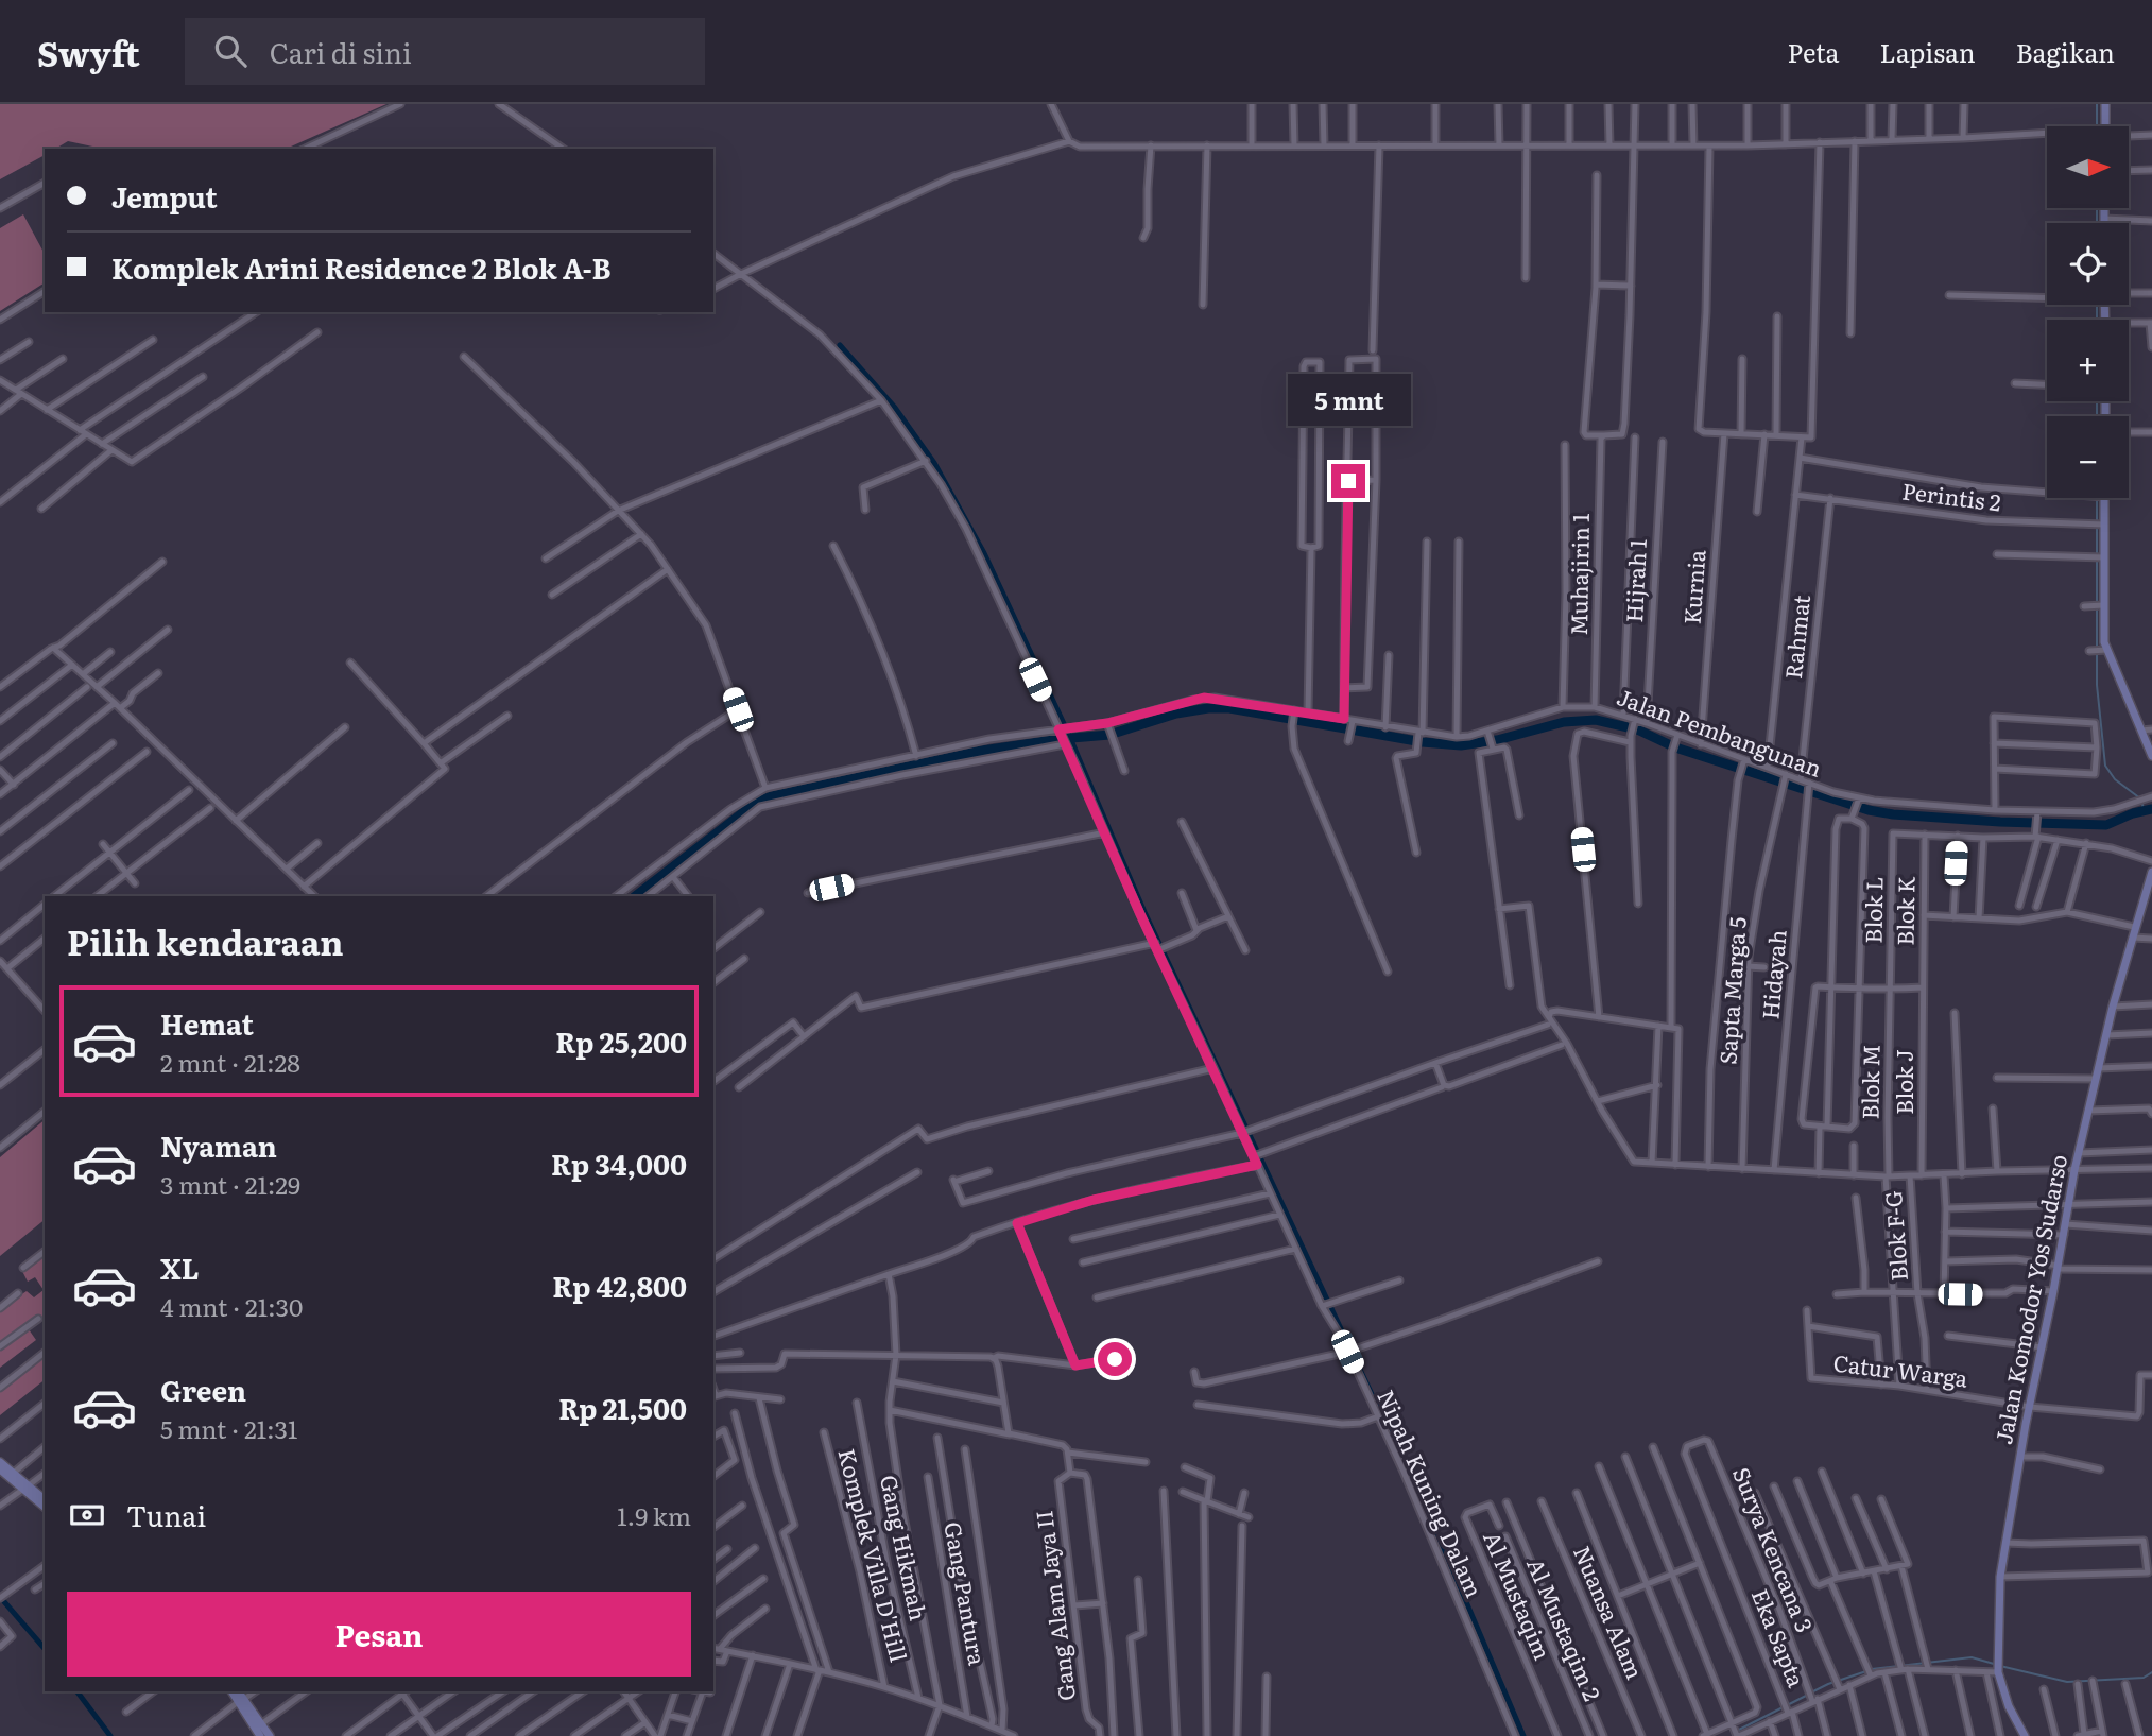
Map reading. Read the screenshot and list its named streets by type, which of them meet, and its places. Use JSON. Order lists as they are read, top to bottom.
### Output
{
  "streets": {
    "street": [
      "Perintis 2",
      "Muhajirin 1",
      "Hijrah 1",
      "Kurnia",
      "Rahmat",
      "Jalan Pembangunan",
      "Blok L",
      "Blok K",
      "Hidayah",
      "Sapta Marga 5",
      "Blok M",
      "Blok J",
      "Blok F-G",
      "Jalan Komodor Yos Sudarso",
      "Catur Warga",
      "Nipah Kuning Dalam",
      "Gang Hikmah",
      "Surya Kencana 3",
      "Komplek Villa D'Hill",
      "Gang Pantura",
      "Al Mustaqim",
      "Gang Alam Jaya II",
      "Nuansa Alam",
      "Al Mustaqim 2",
      "Eka Sapta"
    ]
  },
  "crossings": [
    ["Perintis 2", "Rahmat"],
    ["Muhajirin 1", "Jalan Pembangunan"],
    ["Hijrah 1", "Jalan Pembangunan"],
    ["Kurnia", "Jalan Pembangunan"],
    ["Rahmat", "Jalan Pembangunan"],
    ["Jalan Pembangunan", "Hidayah"],
    ["Jalan Pembangunan", "Sapta Marga 5"],
    ["Jalan Pembangunan", "Nipah Kuning Dalam"],
    ["Blok L", "Blok K"],
    ["Blok L", "Blok M"],
    ["Blok K", "Blok J"],
    ["Blok M", "Catur Warga"],
    ["Blok F-G", "Catur Warga"],
    ["Jalan Komodor Yos Sudarso", "Catur Warga"],
    ["Surya Kencana 3", "Eka Sapta"]
  ],
  "north": "right",
  "page": {
    "header": "Swyft",
    "search": "Cari di sini",
    "nav": ["Peta", "Lapisan", "Bagikan"],
    "map_buttons": ["+", "−"],
    "banner": ["Jemput", "Komplek Arini Residence 2 Blok A-B"],
    "bubble": "5 mnt",
    "heading": "Pilih kendaraan",
    "list": [
      {
        "name": "Hemat",
        "note": "2 mnt · 21:28",
        "value": "Rp 25,200"
      },
      {
        "name": "Nyaman",
        "note": "3 mnt · 21:29",
        "value": "Rp 34,000"
      },
      {
        "name": "XL",
        "note": "4 mnt · 21:30",
        "value": "Rp 42,800"
      },
      {
        "name": "Green",
        "note": "5 mnt · 21:31",
        "value": "Rp 21,500"
      }
    ],
    "pay": ["Tunai", "1.9 km"],
    "buttons": "Pesan"
  }
}
